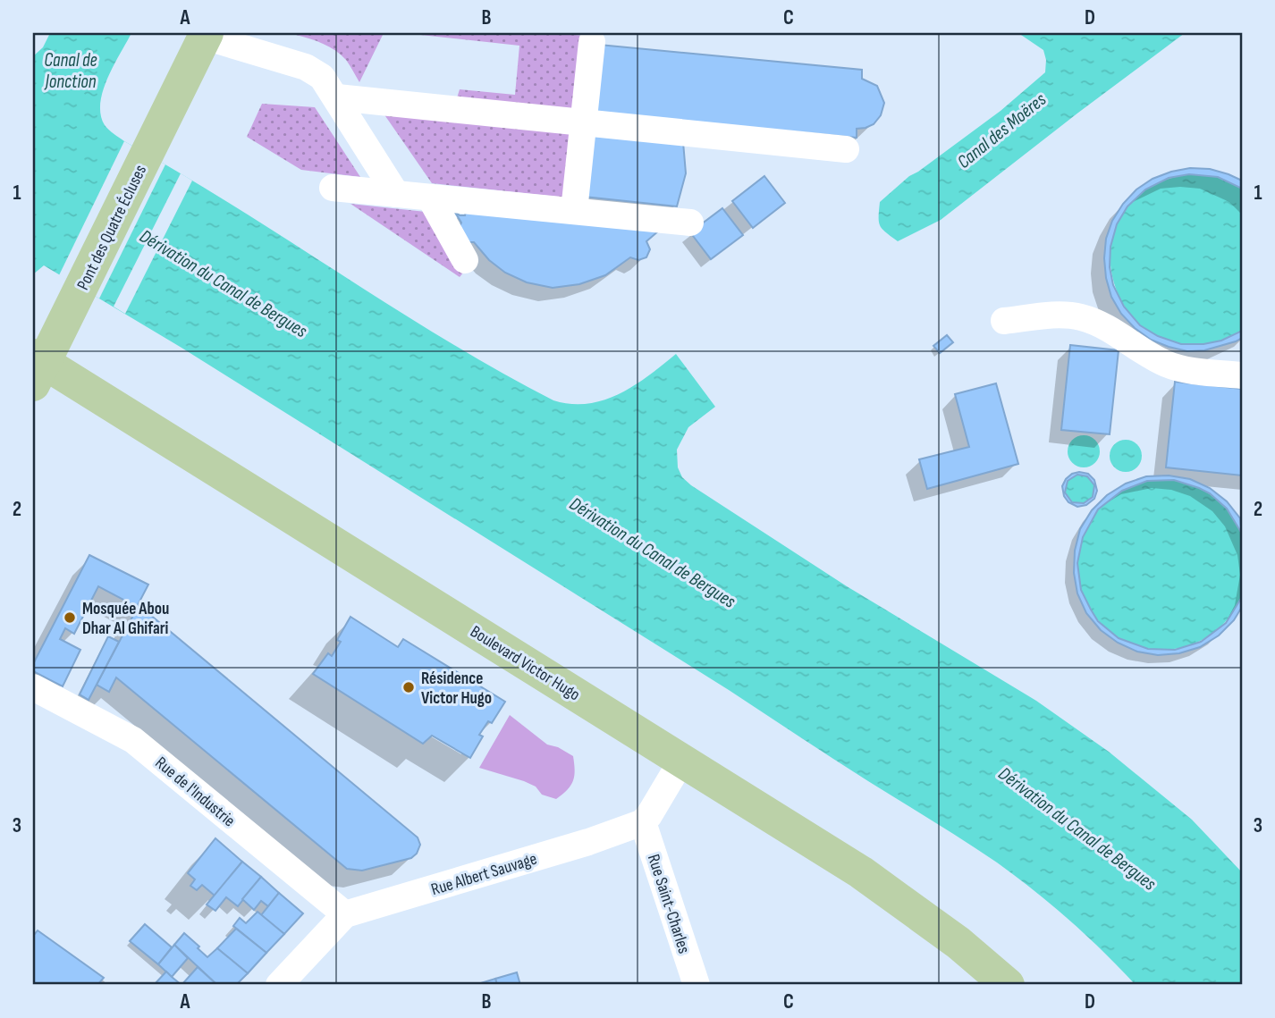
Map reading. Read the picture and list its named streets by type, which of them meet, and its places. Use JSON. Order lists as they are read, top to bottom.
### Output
{
  "streets": {
    "main road": ["Pont des Quatre Écluses", "Boulevard Victor Hugo"],
    "street": ["Rue de l'Industrie", "Rue Albert Sauvage", "Rue Saint-Charles"]
  },
  "crossings": [
    ["Pont des Quatre Écluses", "Boulevard Victor Hugo"],
    ["Rue de l'Industrie", "Rue Albert Sauvage"],
    ["Rue Albert Sauvage", "Rue Saint-Charles"]
  ],
  "water": ["Canal de Jonction", "Canal des Moëres", "Dérivation du Canal de Bergues"],
  "places": ["Mosquée Abou Dhar Al Ghifari", "Résidence Victor Hugo"],
  "grid": {
    "columns": [
      "A",
      "B",
      "C",
      "D"
    ],
    "rows": ["1", "2", "3"]
  }
}
